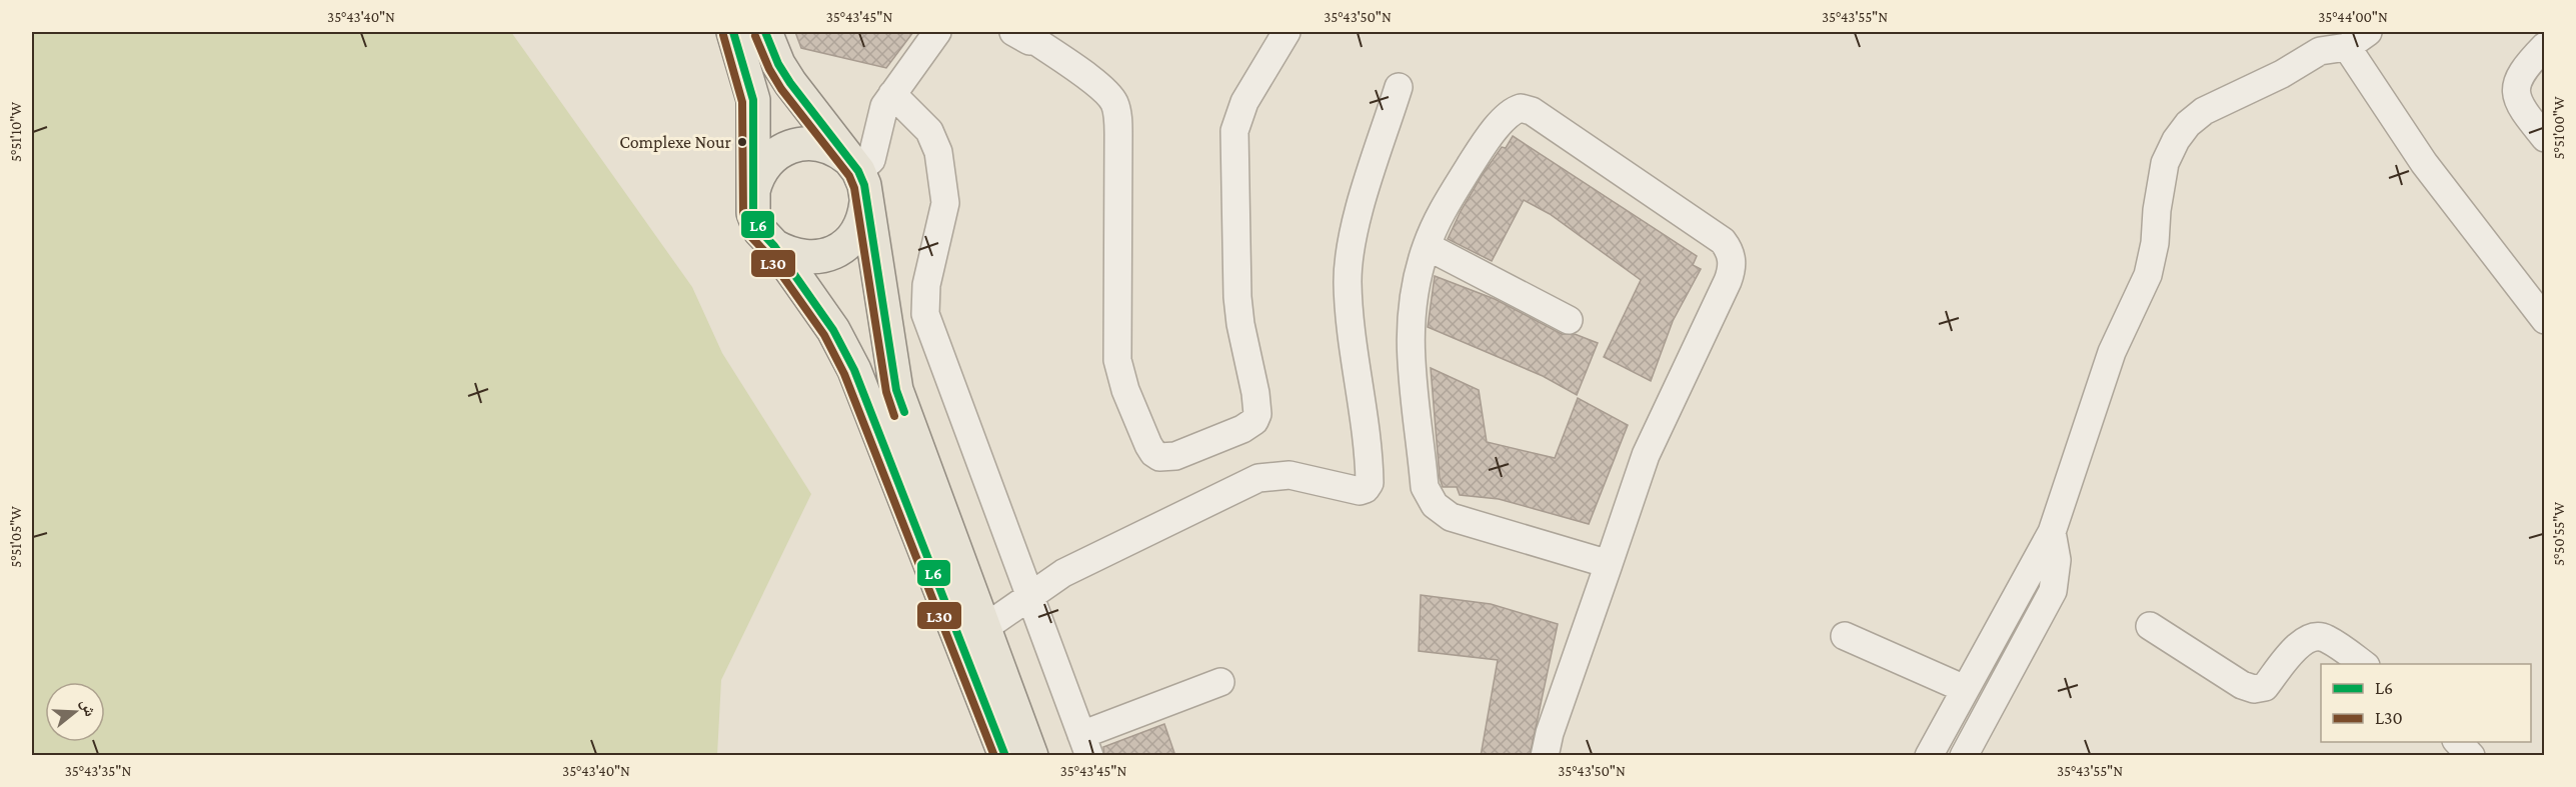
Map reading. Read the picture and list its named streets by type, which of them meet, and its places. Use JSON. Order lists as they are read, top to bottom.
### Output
{
  "places": ["Complexe Nour"],
  "lines": ["transit line L6", "transit line L30"],
  "legend": ["L6", "L30"],
  "north": "right",
  "coordinates": [
    "35°43'40\"N",
    "35°43'45\"N",
    "35°43'50\"N",
    "35°43'55\"N",
    "35°44'00\"N",
    "5°51'00\"W",
    "5°51'10\"W",
    "5°50'55\"W",
    "5°51'05\"W",
    "35°43'35\"N"
  ]
}
